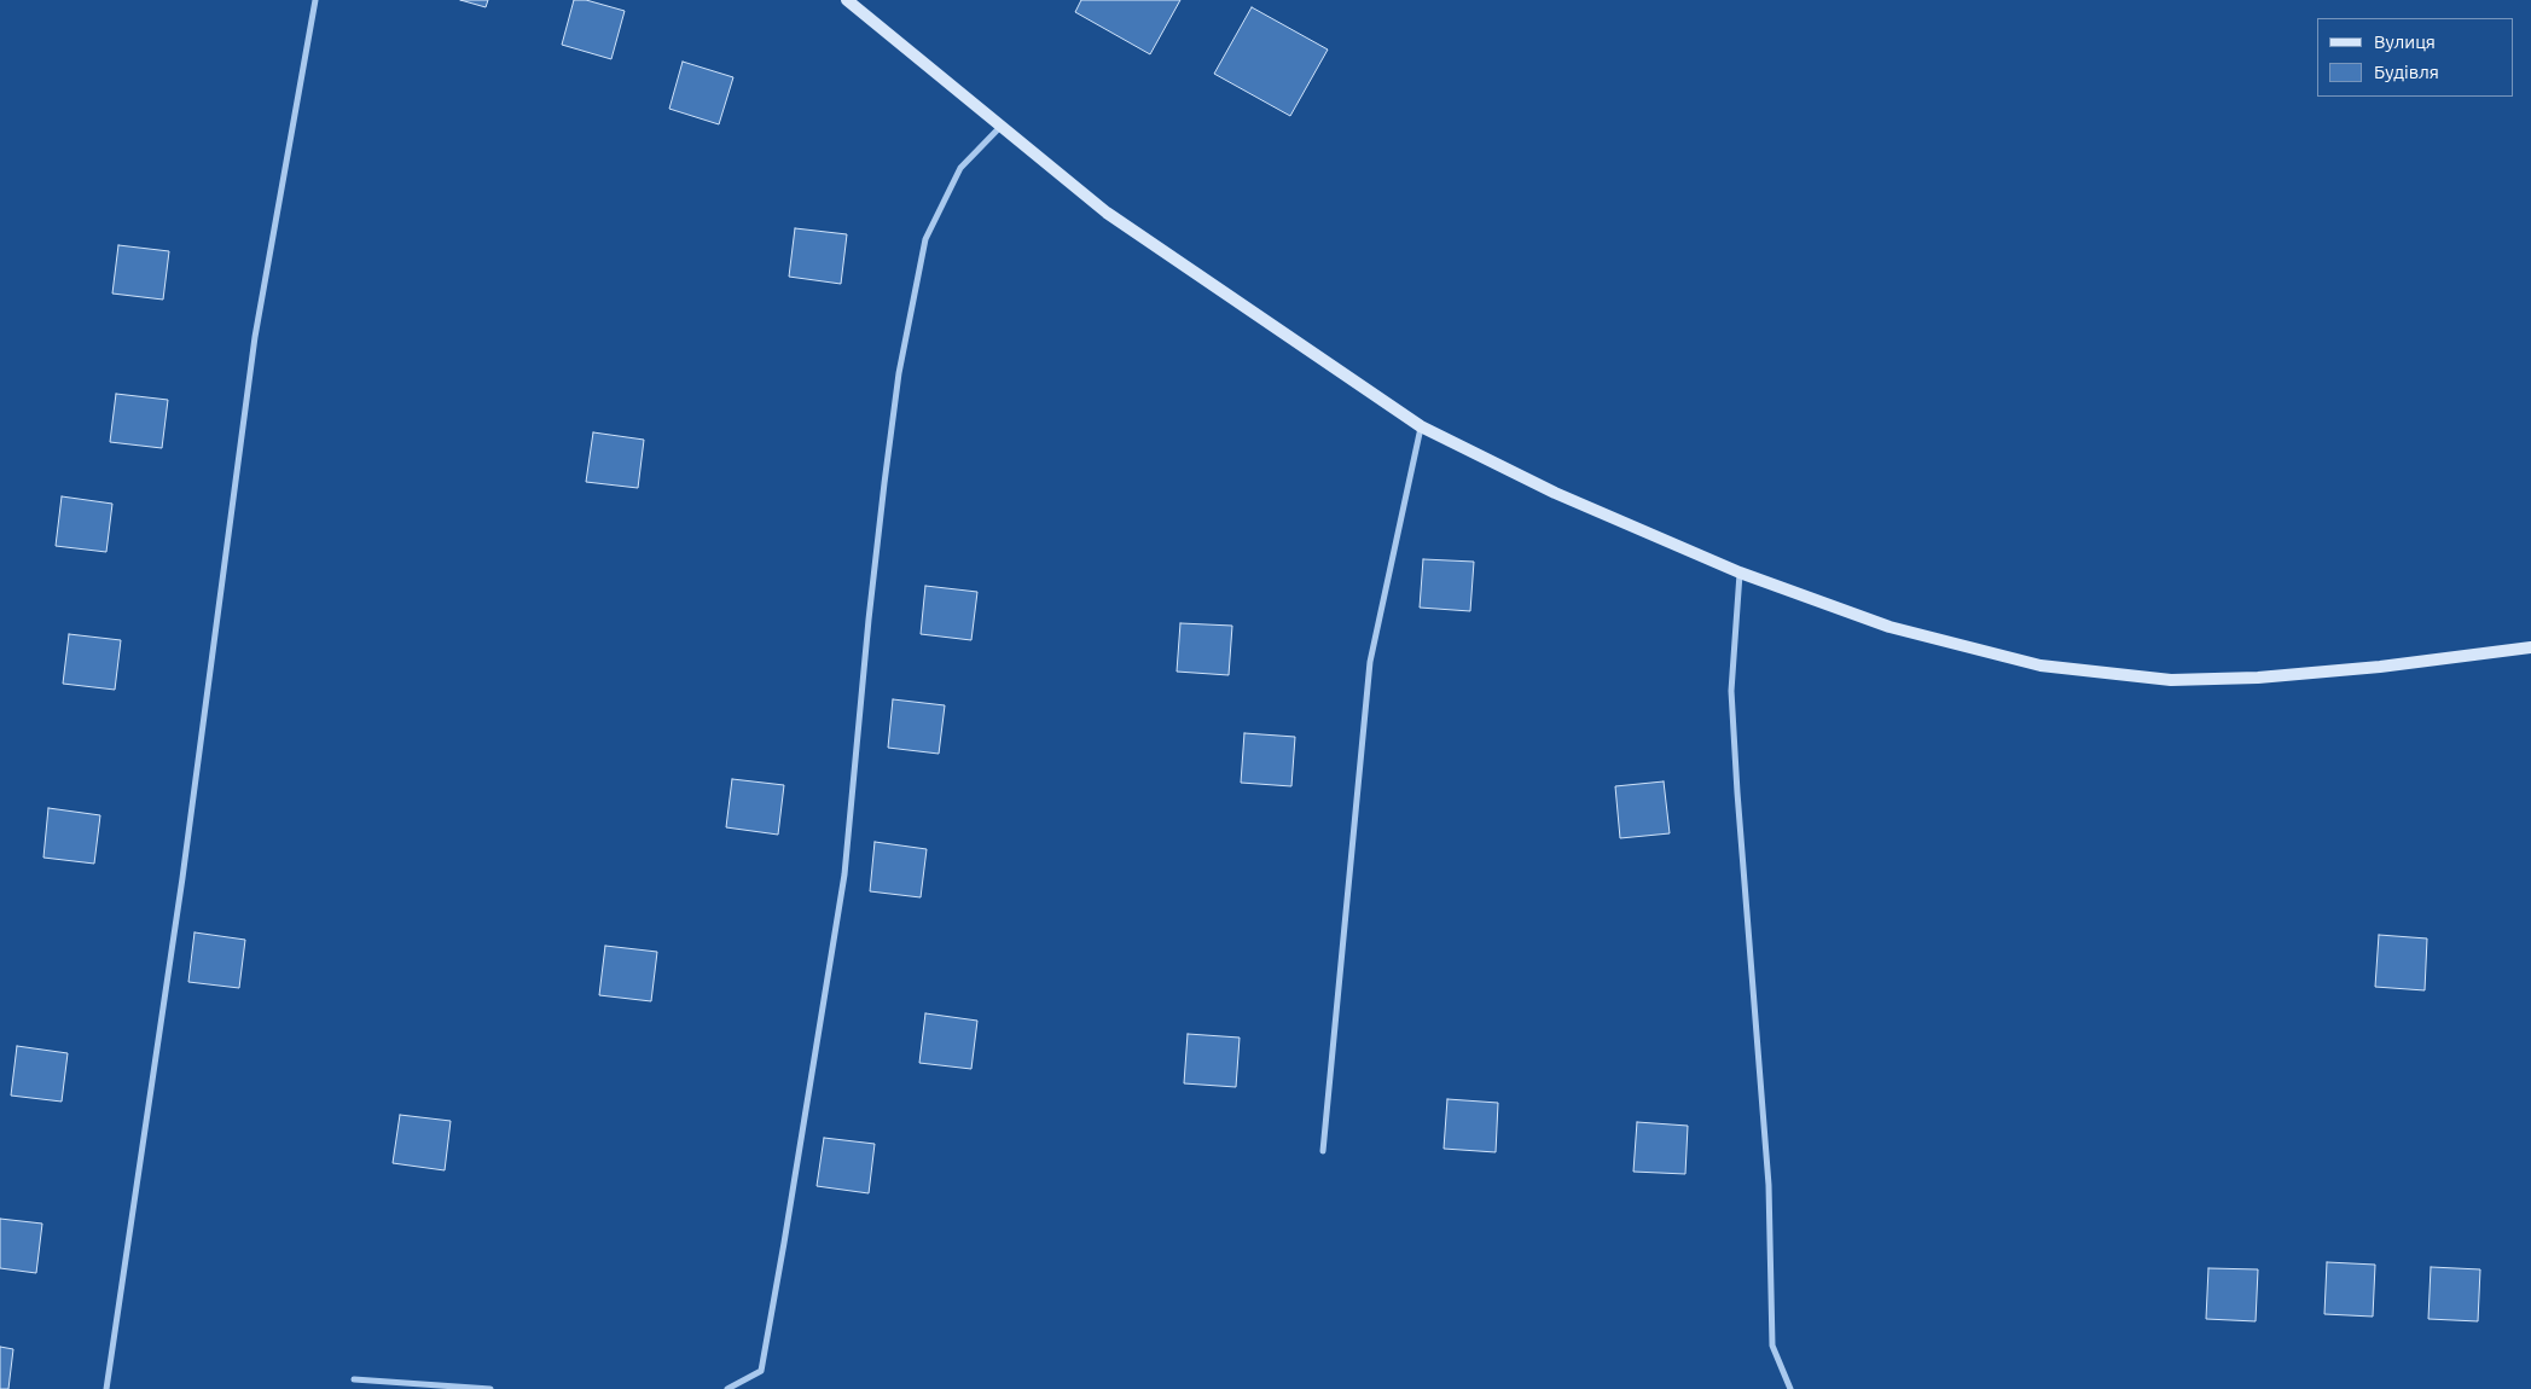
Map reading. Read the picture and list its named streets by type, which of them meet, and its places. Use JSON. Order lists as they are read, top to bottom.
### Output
{
  "legend": ["Вулиця", "Будівля"]
}
